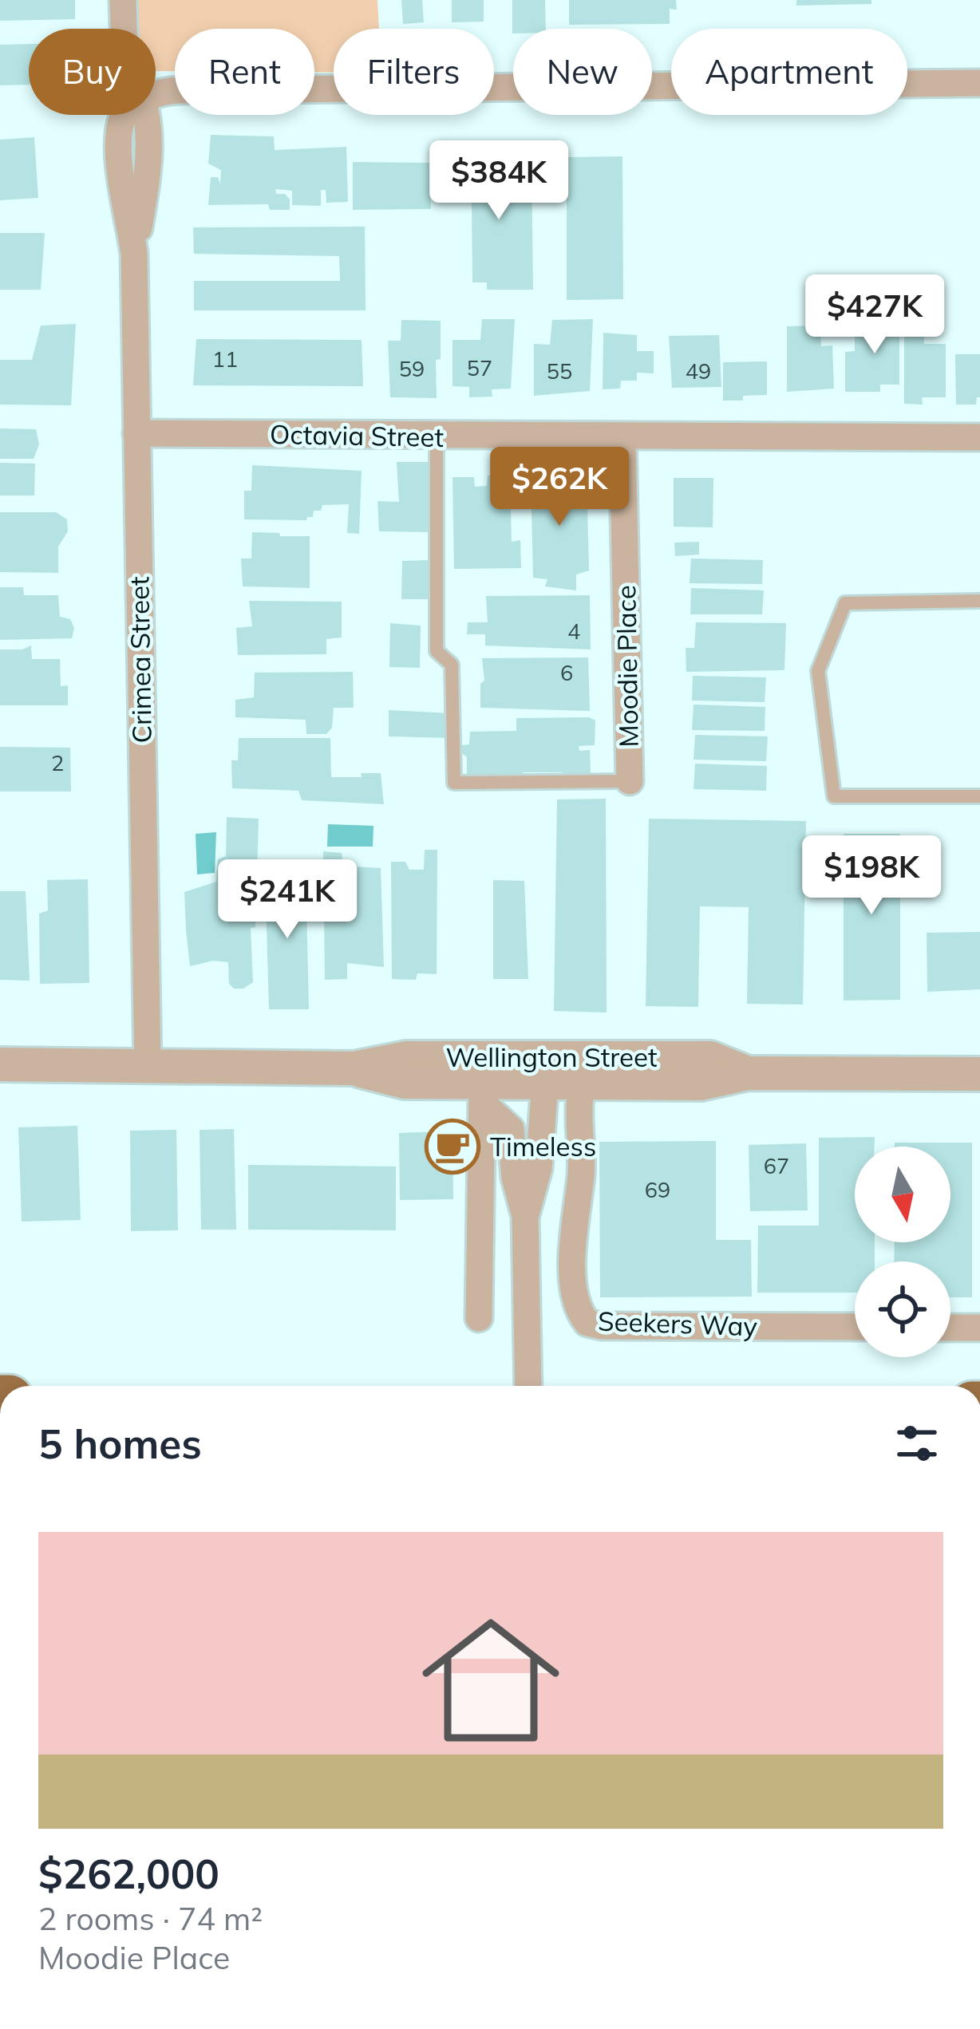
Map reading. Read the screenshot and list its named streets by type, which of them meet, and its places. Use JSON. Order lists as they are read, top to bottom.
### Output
{
  "streets": {
    "street": [
      "Octavia Street",
      "Crimea Street",
      "Moodie Place",
      "Wellington Street",
      "Seekers Way"
    ]
  },
  "crossings": [
    ["Octavia Street", "Crimea Street"],
    ["Octavia Street", "Moodie Place"],
    ["Crimea Street", "Wellington Street"],
    ["Wellington Street", "Seekers Way"]
  ],
  "places": {
    "cafe": ["Timeless"]
  },
  "house_numbers": [
    "11",
    "57",
    "59",
    "55",
    "49",
    "4",
    "6",
    "2",
    "67",
    "69"
  ],
  "north": "bottom",
  "page": {
    "chip": [
      "Buy",
      "Rent",
      "Filters",
      "New",
      "Apartment"
    ],
    "price": [
      "$384K",
      "$427K",
      "$262K",
      "$198K",
      "$241K"
    ],
    "heading": "5 homes",
    "list": [
      {
        "name": "$262,000",
        "note": "2 rooms · 74 m² · Moodie Place"
      }
    ]
  }
}
